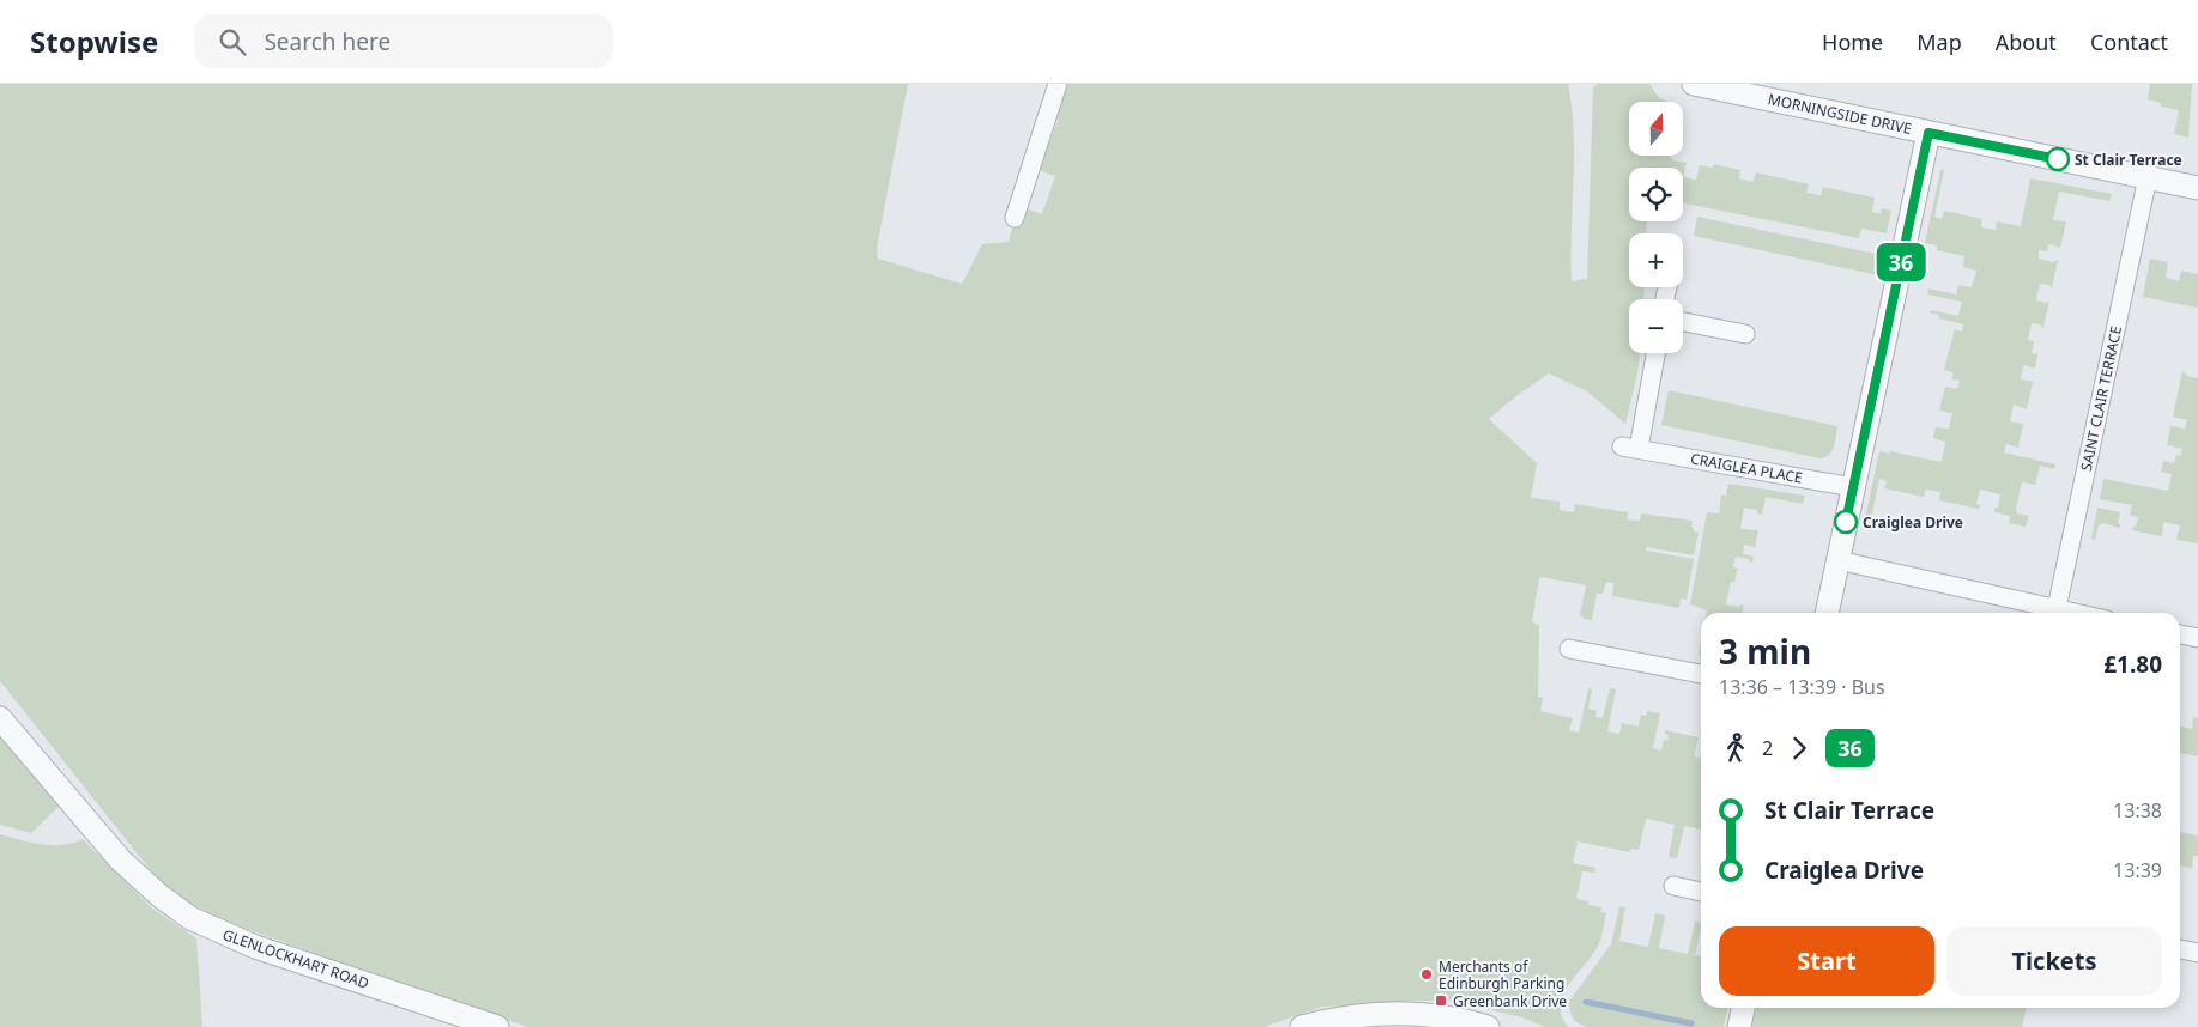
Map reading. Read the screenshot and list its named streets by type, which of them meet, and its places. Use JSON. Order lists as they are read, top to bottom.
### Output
{
  "streets": {
    "street": [
      "MORNINGSIDE DRIVE",
      "SAINT CLAIR TERRACE",
      "CRAIGLEA PLACE",
      "GLENLOCKHART ROAD"
    ]
  },
  "crossings": [
    ["MORNINGSIDE DRIVE", "SAINT CLAIR TERRACE"]
  ],
  "places": {
    "other": ["St Clair Terrace", "Craiglea Drive", "Merchants of Edinburgh Parking"],
    "transit": ["Greenbank Drive"]
  },
  "lines": ["bus line 36"],
  "north": "top",
  "page": {
    "header": "Stopwise",
    "search": "Search here",
    "nav": [
      "Home",
      "Map",
      "About",
      "Contact"
    ],
    "on_map": "36",
    "map_buttons": ["+", "−"],
    "heading": ["3 min", "13:36 – 13:39 · Bus", "£1.80"],
    "legs": ["2", "36"],
    "list": [
      {
        "name": "St Clair Terrace",
        "value": "13:38"
      },
      {
        "name": "Craiglea Drive",
        "value": "13:39"
      }
    ],
    "buttons": ["Start", "Tickets"]
  }
}
